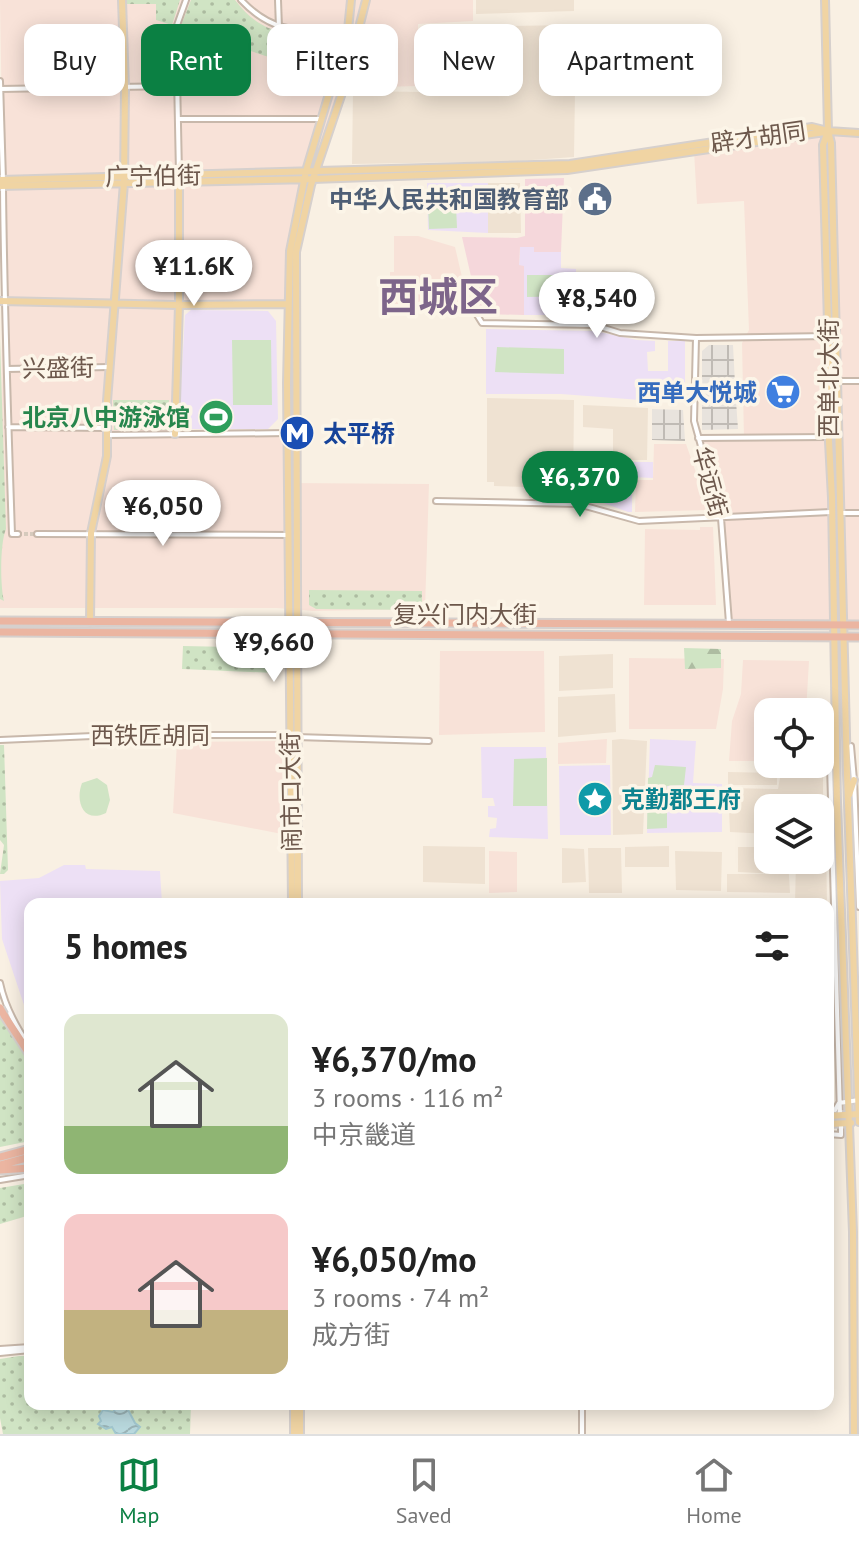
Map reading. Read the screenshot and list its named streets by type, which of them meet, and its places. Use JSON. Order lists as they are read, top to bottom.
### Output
{
  "streets": {
    "highway": ["复兴门内大街"],
    "main road": [
      "辟才胡同",
      "广宁伯街",
      "西单北大街",
      "闹市口大街"
    ],
    "street": ["兴盛街", "华远街", "西铁匠胡同"]
  },
  "crossings": [
    ["辟才胡同", "广宁伯街"],
    ["辟才胡同", "西单北大街"],
    ["西单北大街", "复兴门内大街"],
    ["华远街", "复兴门内大街"],
    ["复兴门内大街", "闹市口大街"],
    ["西铁匠胡同", "闹市口大街"]
  ],
  "districts": ["西城区"],
  "places": {
    "public building": ["中华人民共和国教育部"],
    "supermarket": ["西单大悦城"],
    "sports": ["北京八中游泳馆"],
    "metro station": ["太平桥"],
    "place": ["克勤郡王府"]
  },
  "page": {
    "chip": [
      "Buy",
      "Rent",
      "Filters",
      "New",
      "Apartment"
    ],
    "price": [
      "¥11.6K",
      "¥8,540",
      "¥6,370",
      "¥6,050",
      "¥9,660"
    ],
    "heading": "5 homes",
    "list": [
      {
        "name": "¥6,370/mo",
        "note": "3 rooms · 116 m² · 中京畿道"
      },
      {
        "name": "¥6,050/mo",
        "note": "3 rooms · 74 m² · 成方街"
      }
    ],
    "tabs": ["Map", "Saved", "Home"]
  }
}
